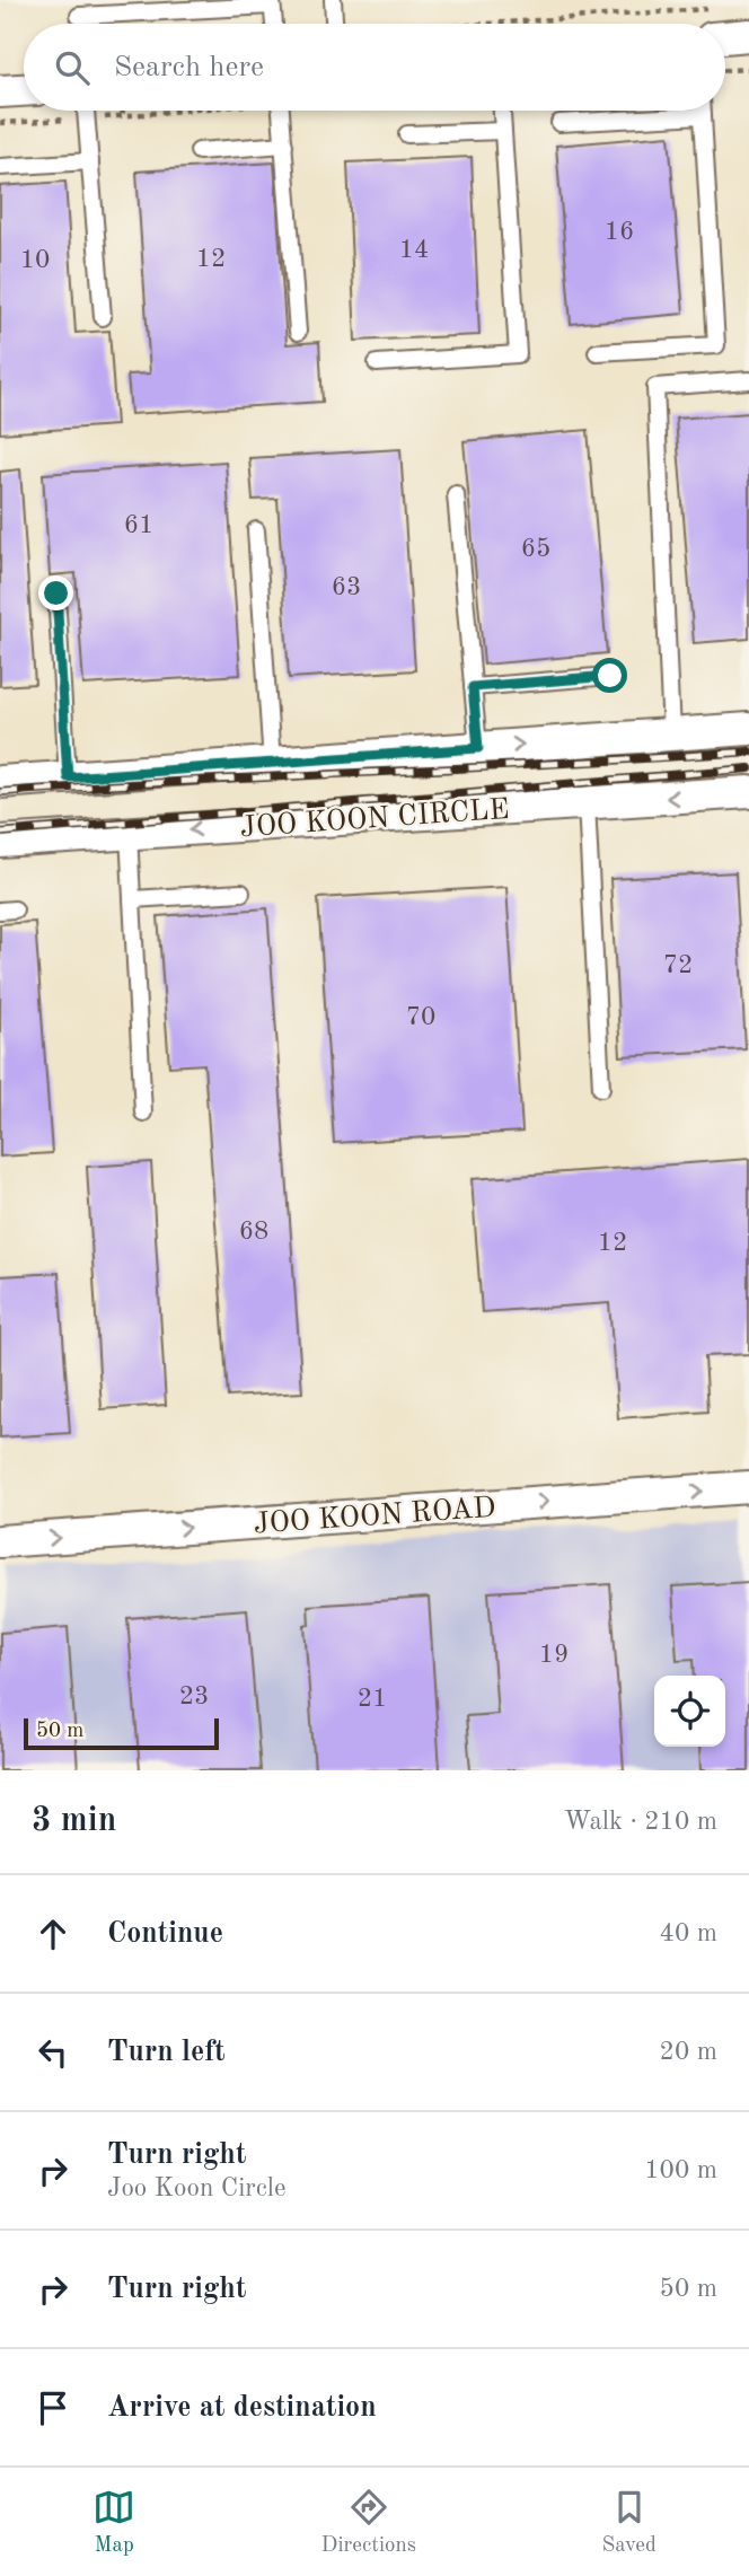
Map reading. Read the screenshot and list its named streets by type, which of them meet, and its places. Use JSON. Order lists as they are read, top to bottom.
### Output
{
  "streets": {
    "street": ["JOO KOON CIRCLE", "JOO KOON ROAD"]
  },
  "one_way": ["JOO KOON ROAD"],
  "house_numbers": [
    "16",
    "14",
    "12",
    "10",
    "61",
    "65",
    "63",
    "72",
    "70",
    "68",
    "12",
    "19",
    "23",
    "21"
  ],
  "scale_bar": "50 m",
  "page": {
    "search": "Search here",
    "scale": "50 m",
    "heading": ["3 min", "Walk · 210 m"],
    "list": [
      ["Continue", "40 m"],
      ["Turn left", "20 m"],
      ["Turn right", "Joo Koon Circle", "100 m"],
      ["Turn right", "50 m"],
      "Arrive at destination"
    ],
    "nav": ["Map", "Directions", "Saved"]
  }
}
